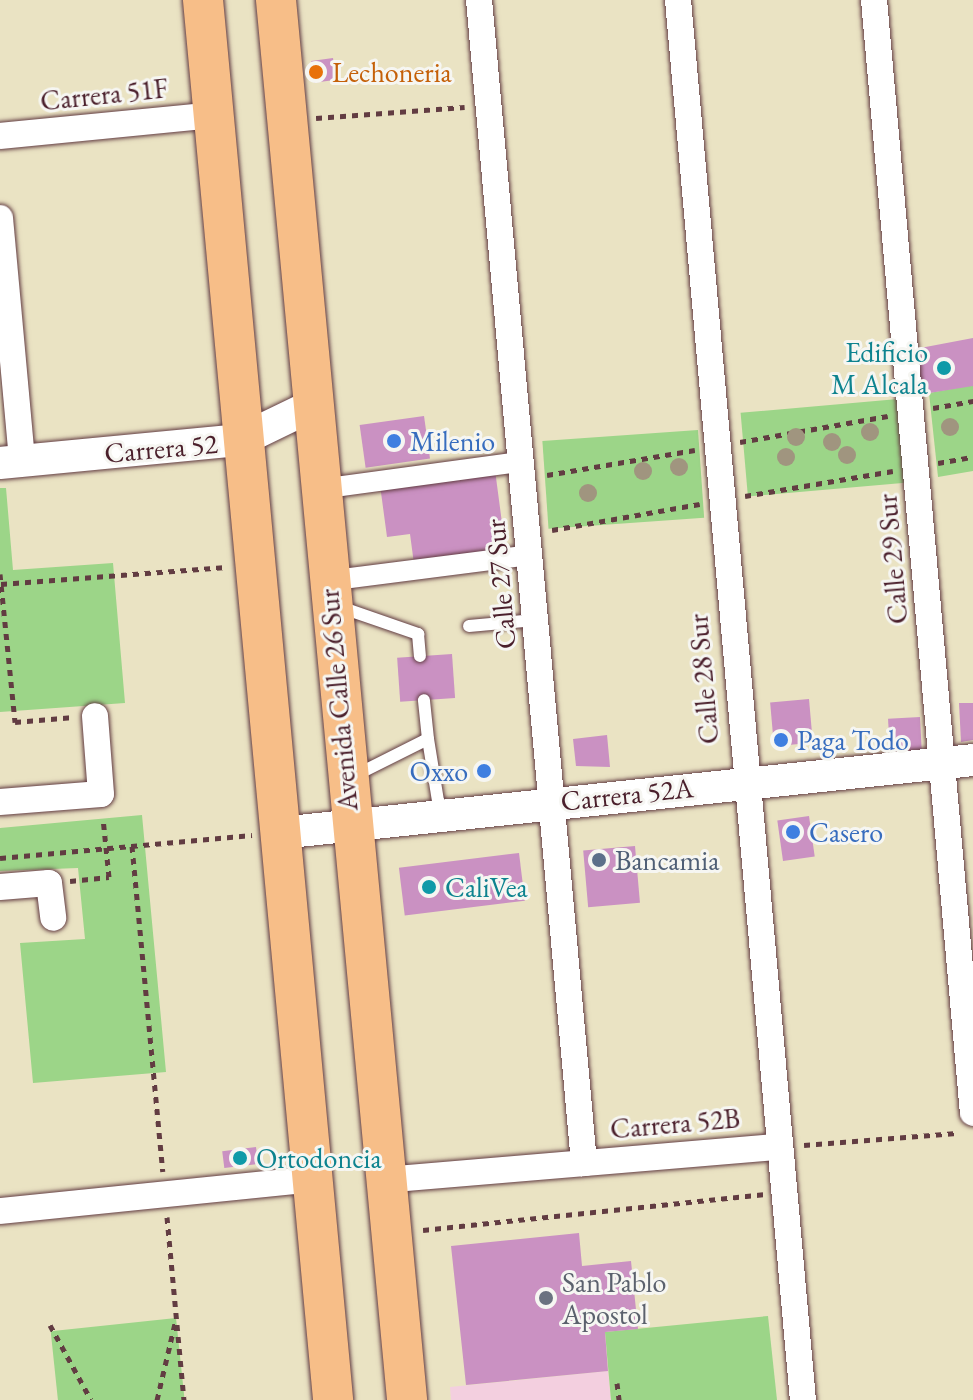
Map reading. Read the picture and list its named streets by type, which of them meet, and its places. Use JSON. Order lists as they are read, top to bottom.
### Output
{
  "streets": {
    "main road": ["Avenida Calle 26 Sur"],
    "street": [
      "Carrera 51F",
      "Carrera 52",
      "Calle 29 Sur",
      "Calle 27 Sur",
      "Calle 28 Sur",
      "Carrera 52A",
      "Carrera 52B"
    ]
  },
  "crossings": [
    ["Carrera 52", "Avenida Calle 26 Sur"],
    ["Calle 29 Sur", "Carrera 52A"],
    ["Calle 27 Sur", "Carrera 52A"],
    ["Calle 27 Sur", "Carrera 52B"],
    ["Calle 28 Sur", "Carrera 52A"],
    ["Calle 28 Sur", "Carrera 52B"],
    ["Avenida Calle 26 Sur", "Carrera 52A"],
    ["Avenida Calle 26 Sur", "Carrera 52B"]
  ],
  "places": [
    "Lechoneria",
    "Edificio M Alcala",
    "Milenio",
    "Paga Todo",
    "Oxxo",
    "Casero",
    "Bancamia",
    "CaliVea",
    "Ortodoncia",
    "San Pablo Apostol"
  ]
}
